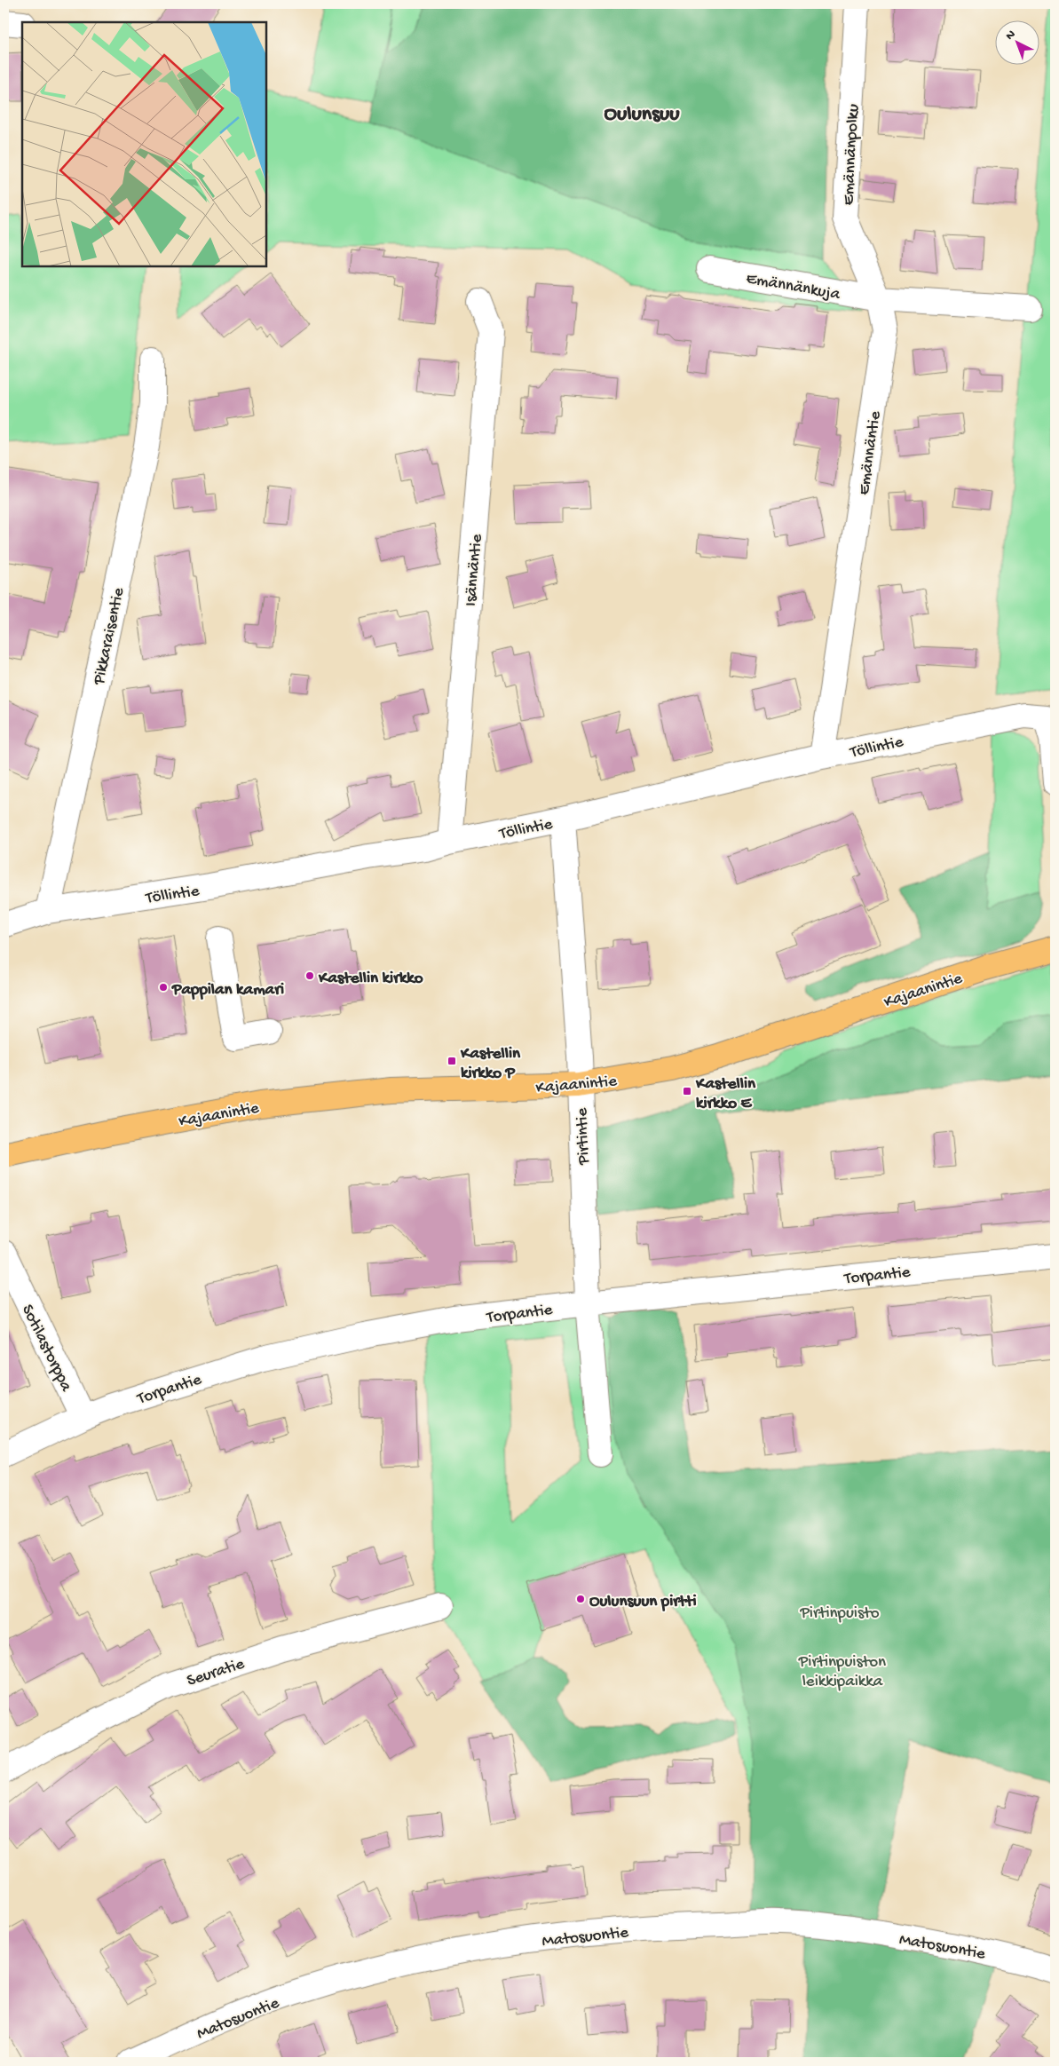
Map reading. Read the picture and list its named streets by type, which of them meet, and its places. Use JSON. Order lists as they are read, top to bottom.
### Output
{
  "streets": {
    "main road": ["Kajaanintie"],
    "street": [
      "Emännänpolku",
      "Emännänkuja",
      "Emännäntie",
      "Isännäntie",
      "Pikkaraisentie",
      "Töllintie",
      "Pirtintie",
      "Torpantie",
      "Sotilastorppa",
      "Seuratie",
      "Matosuontie"
    ]
  },
  "crossings": [
    ["Emännänpolku", "Emännänkuja"],
    ["Emännänpolku", "Emännäntie"],
    ["Emännänkuja", "Emännäntie"],
    ["Emännäntie", "Töllintie"],
    ["Isännäntie", "Töllintie"],
    ["Pikkaraisentie", "Töllintie"],
    ["Töllintie", "Pirtintie"],
    ["Kajaanintie", "Pirtintie"],
    ["Pirtintie", "Torpantie"],
    ["Torpantie", "Sotilastorppa"]
  ],
  "districts": ["Oulunsuu"],
  "parks": ["Pirtinpuisto", "Pirtinpuiston leikkipaikka"],
  "places": {
    "other": ["Kastellin kirkko", "Pappilan kamari", "Oulunsuun pirtti"],
    "transit": ["Kastellin kirkko P", "Kastellin kirkko E"]
  },
  "north": "top left"
}
